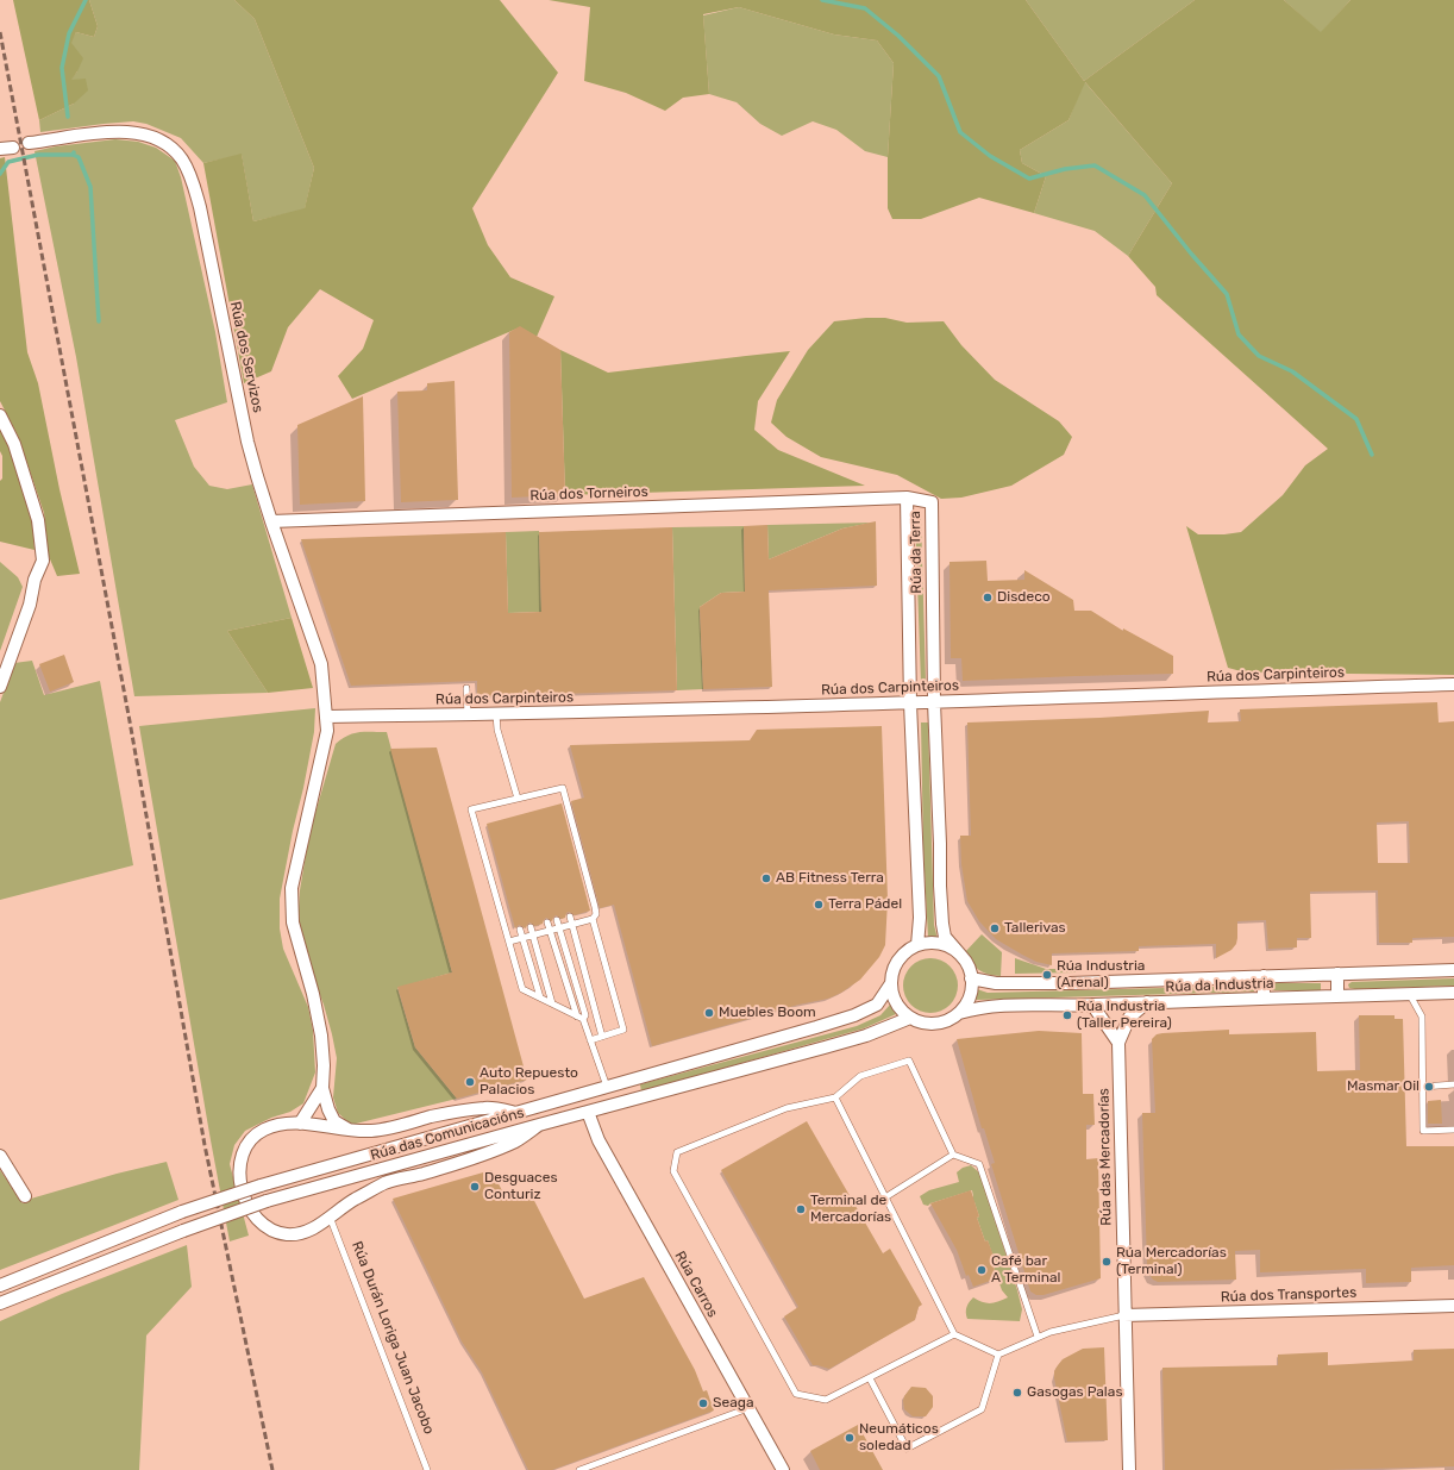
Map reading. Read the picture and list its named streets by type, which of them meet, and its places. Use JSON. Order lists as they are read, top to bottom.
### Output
{
  "streets": {
    "street": [
      "Rúa dos Servizos",
      "Rúa dos Torneiros",
      "Rúa da Terra",
      "Rúa dos Carpinteiros",
      "Rúa da Industria",
      "Rúa das Comunicacións",
      "Rúa das Mercadorías",
      "Rúa Carros",
      "Rúa dos Transportes"
    ],
    "lane": ["Rúa Durán Loriga Juan Jacobo"]
  },
  "crossings": [
    ["Rúa dos Servizos", "Rúa dos Torneiros"],
    ["Rúa dos Servizos", "Rúa dos Carpinteiros"],
    ["Rúa dos Torneiros", "Rúa da Terra"],
    ["Rúa da Terra", "Rúa dos Carpinteiros"],
    ["Rúa da Terra", "Rúa da Industria"],
    ["Rúa da Terra", "Rúa das Comunicacións"],
    ["Rúa da Industria", "Rúa das Comunicacións"],
    ["Rúa da Industria", "Rúa das Mercadorías"],
    ["Rúa das Comunicacións", "Rúa Carros"],
    ["Rúa das Mercadorías", "Rúa dos Transportes"]
  ],
  "places": [
    "Disdeco",
    "AB Fitness Terra",
    "Terra Pádel",
    "Tallerivas",
    "Rúa Industria (Arenal)",
    "Muebles Boom",
    "Rúa Industria (Taller Pereira)",
    "Auto Repuesto Palacios",
    "Masmar Oil",
    "Desguaces Conturiz",
    "Terminal de Mercadorías",
    "Rúa Mercadorías (Terminal)",
    "Café bar A Terminal",
    "Gasogas Palas",
    "Seaga",
    "Neumáticos soledad"
  ]
}
